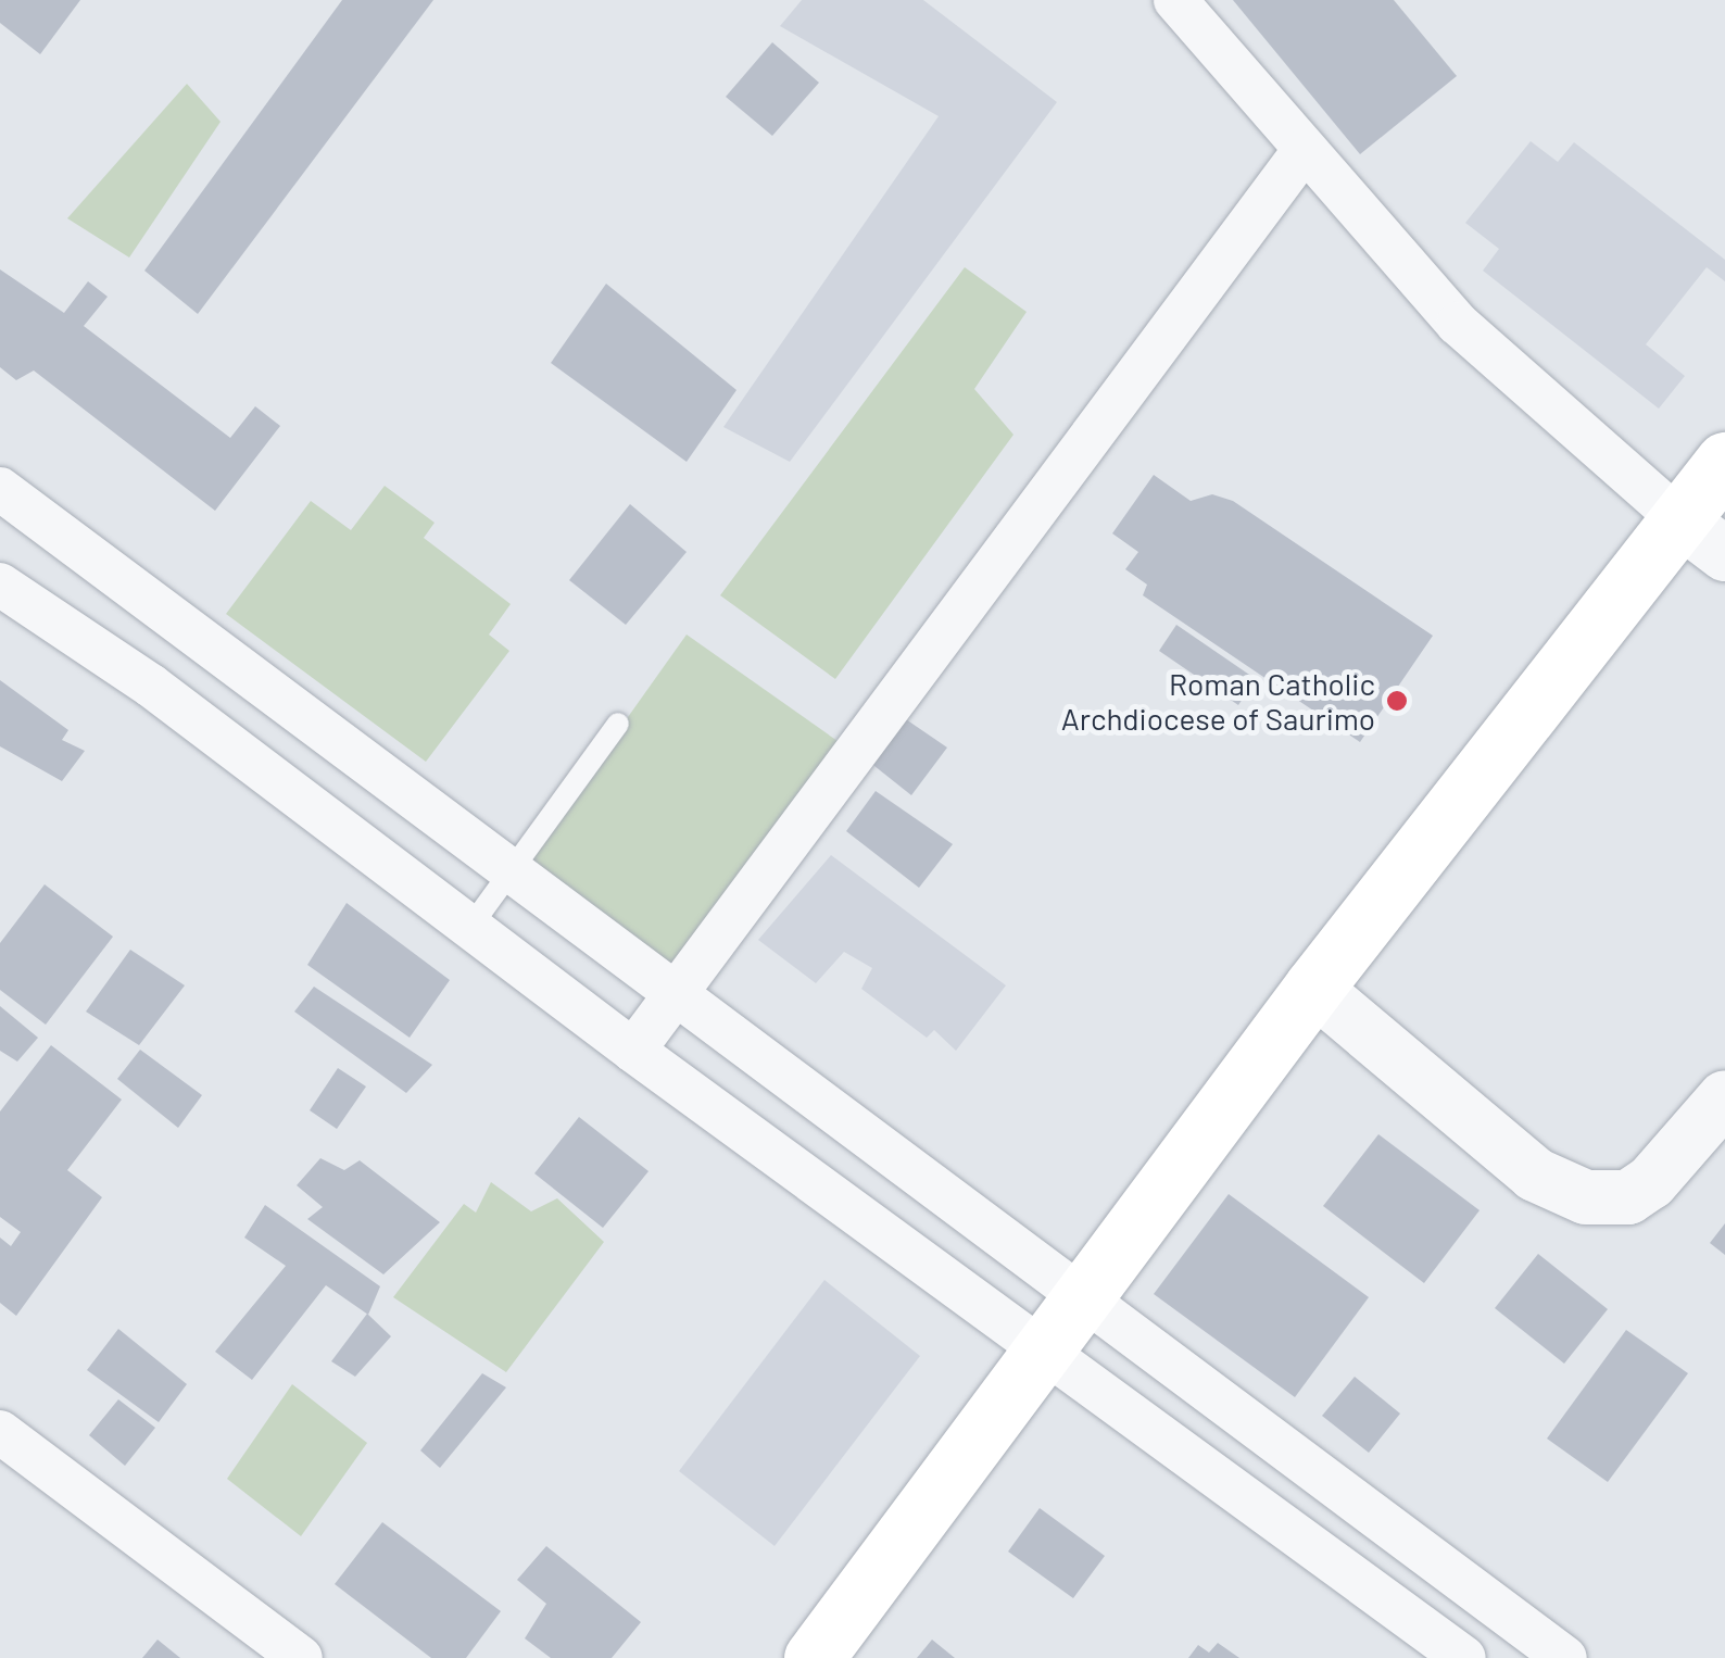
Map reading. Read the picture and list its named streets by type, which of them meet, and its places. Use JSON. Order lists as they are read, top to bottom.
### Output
{
  "places": ["Roman Catholic Archdiocese of Saurimo"]
}
